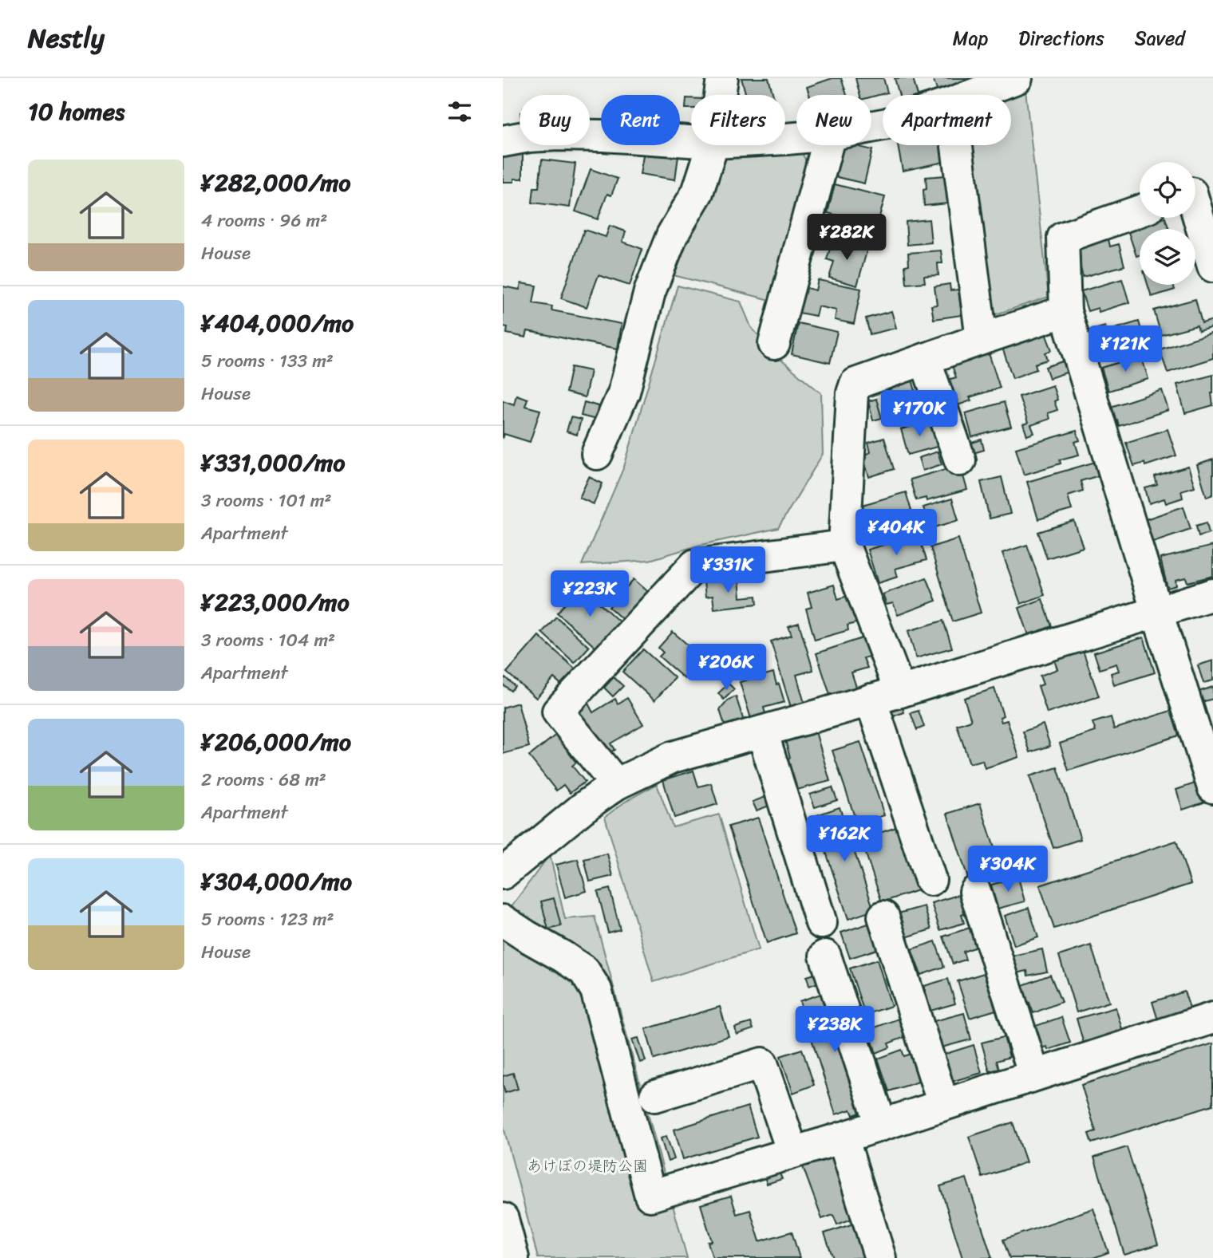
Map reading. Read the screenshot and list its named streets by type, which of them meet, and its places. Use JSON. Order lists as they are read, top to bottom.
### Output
{
  "parks": ["あけぼの堤防公園"],
  "page": {
    "header": "Nestly",
    "nav": ["Map", "Directions", "Saved"],
    "heading": "10 homes",
    "chip": [
      "Buy",
      "Rent",
      "Filters",
      "New",
      "Apartment"
    ],
    "list": [
      {
        "name": "¥282,000/mo",
        "note": "4 rooms · 96 m² · House"
      },
      {
        "name": "¥404,000/mo",
        "note": "5 rooms · 133 m² · House"
      },
      {
        "name": "¥331,000/mo",
        "note": "3 rooms · 101 m² · Apartment"
      },
      {
        "name": "¥223,000/mo",
        "note": "3 rooms · 104 m² · Apartment"
      },
      {
        "name": "¥206,000/mo",
        "note": "2 rooms · 68 m² · Apartment"
      },
      {
        "name": "¥304,000/mo",
        "note": "5 rooms · 123 m² · House"
      }
    ],
    "price": [
      "¥282K",
      "¥121K",
      "¥170K",
      "¥404K",
      "¥331K",
      "¥223K",
      "¥206K",
      "¥162K",
      "¥304K",
      "¥238K"
    ]
  }
}
